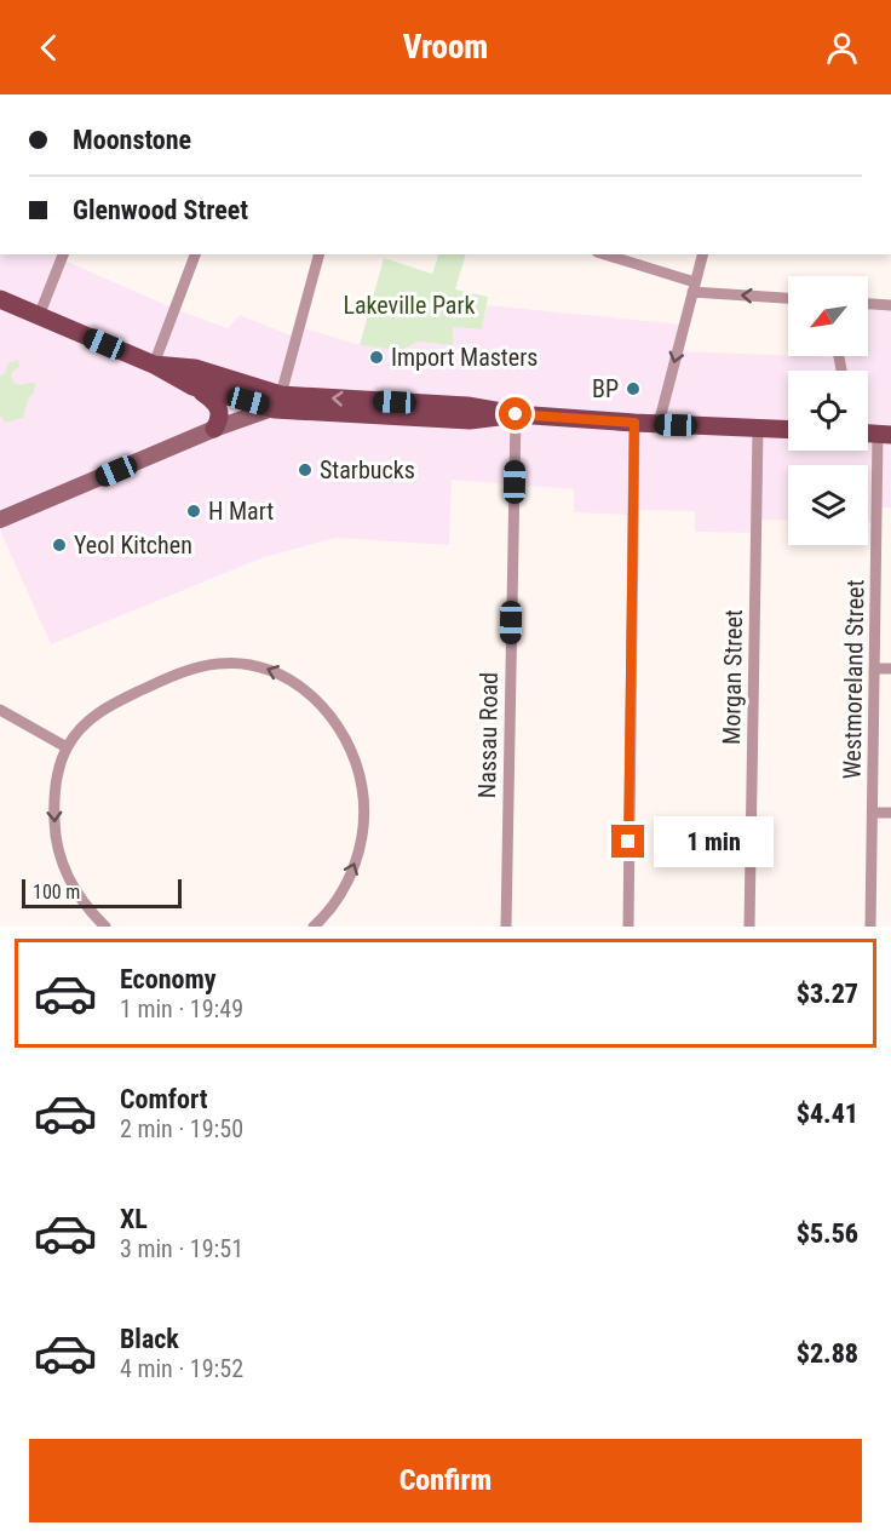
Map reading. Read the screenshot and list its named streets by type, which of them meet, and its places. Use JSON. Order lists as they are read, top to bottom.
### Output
{
  "streets": {
    "street": ["Morgan Street", "Westmoreland Street", "Nassau Road"]
  },
  "parks": ["Lakeville Park"],
  "places": [
    "Import Masters",
    "BP",
    "Starbucks",
    "H Mart",
    "Yeol Kitchen"
  ],
  "scale_bar": "100 m",
  "north": "bottom left",
  "page": {
    "header": "Vroom",
    "banner": ["Moonstone", "Glenwood Street"],
    "bubble": "1 min",
    "scale": "100 m",
    "list": [
      {
        "name": "Economy",
        "note": "1 min · 19:49",
        "value": "$3.27"
      },
      {
        "name": "Comfort",
        "note": "2 min · 19:50",
        "value": "$4.41"
      },
      {
        "name": "XL",
        "note": "3 min · 19:51",
        "value": "$5.56"
      },
      {
        "name": "Black",
        "note": "4 min · 19:52",
        "value": "$2.88"
      }
    ],
    "buttons": "Confirm"
  }
}
